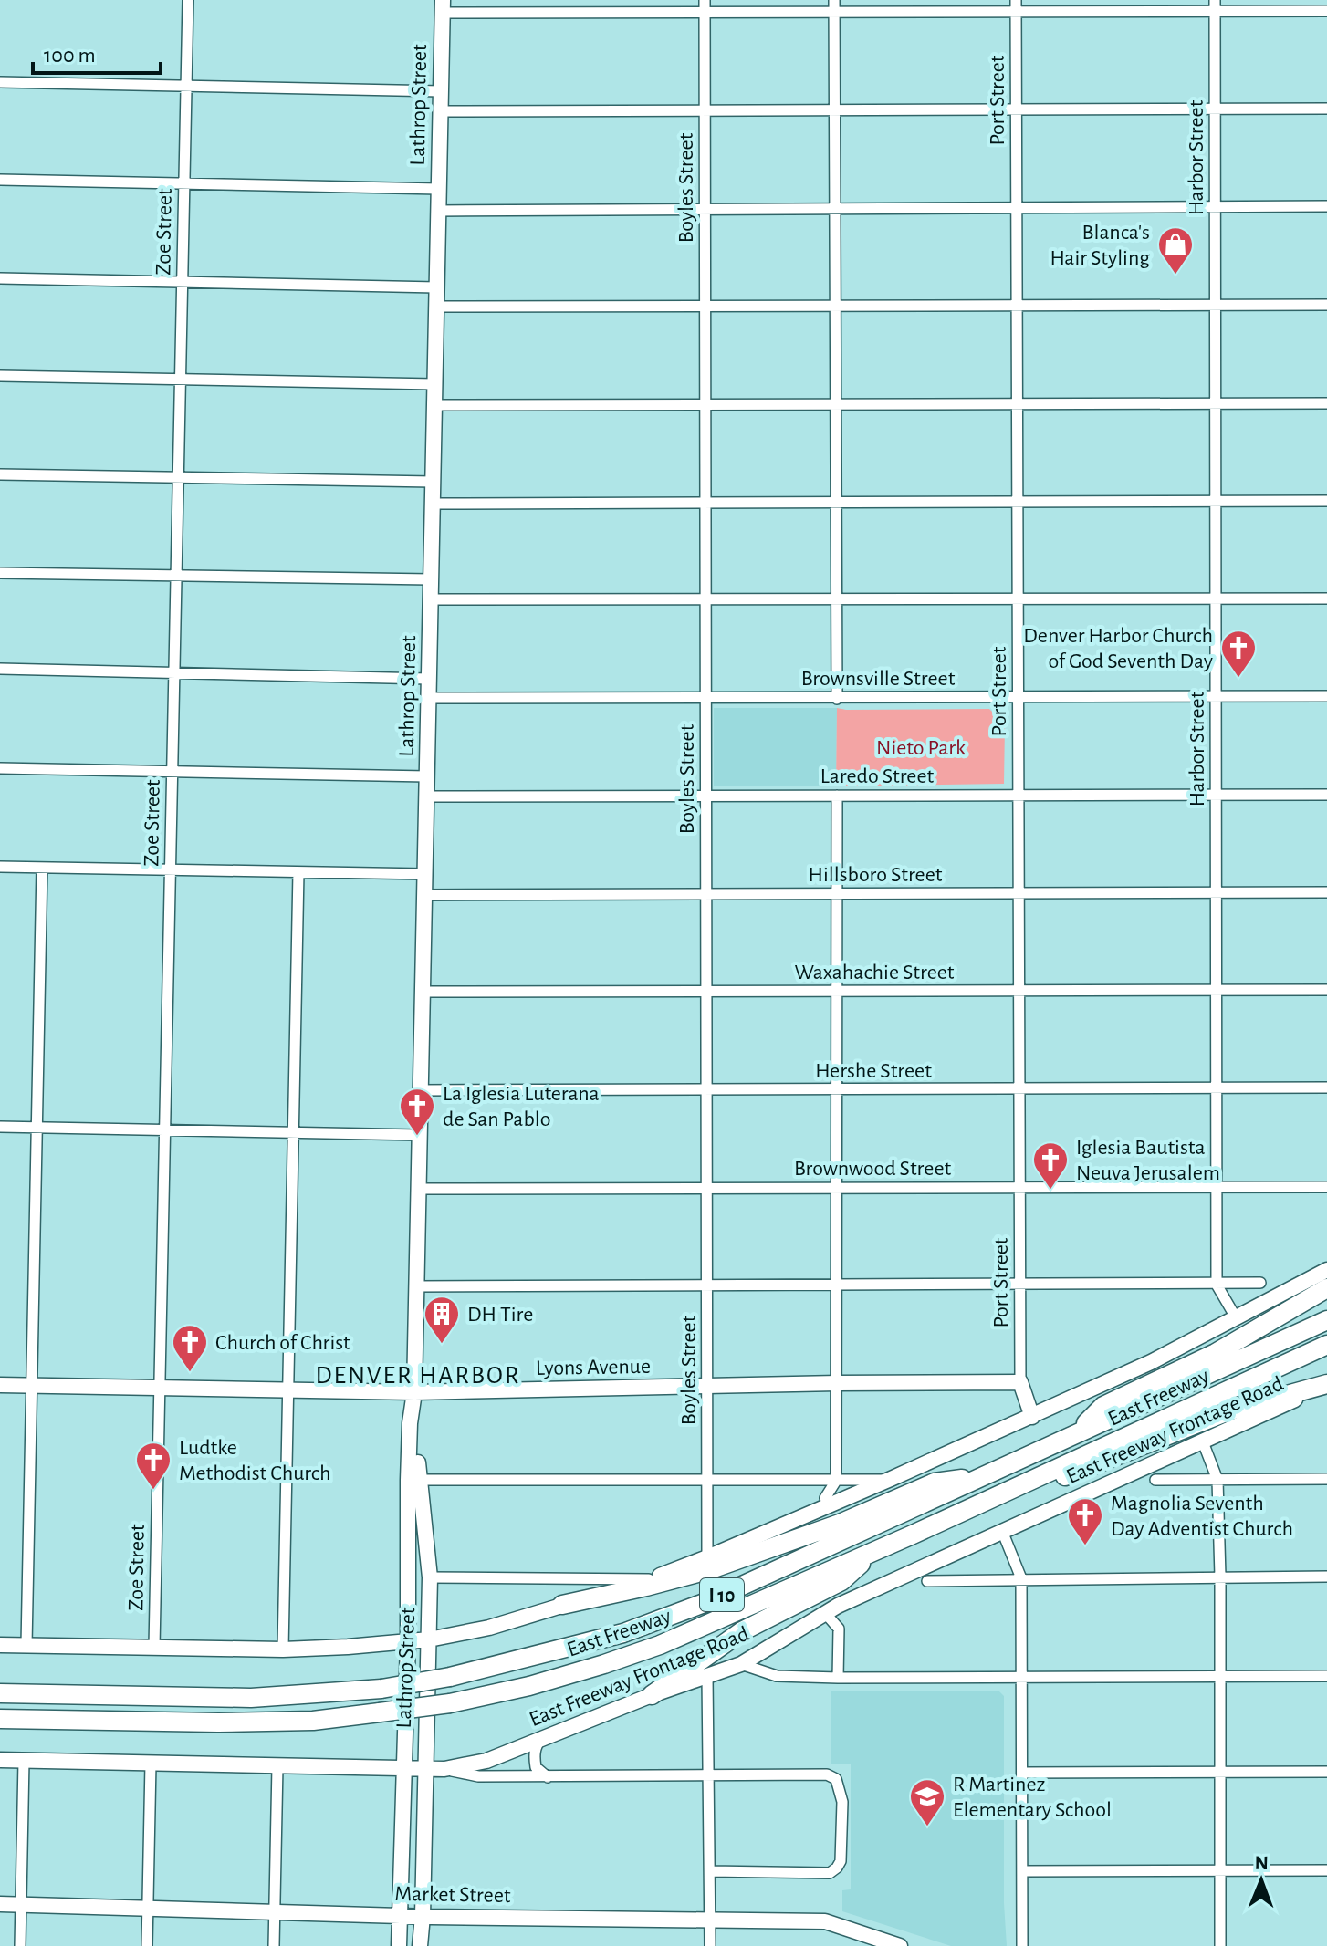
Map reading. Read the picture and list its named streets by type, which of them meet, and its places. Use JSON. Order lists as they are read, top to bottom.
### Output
{
  "streets": {
    "highway": ["East Freeway", "I 10"],
    "street": [
      "Port Street",
      "Lathrop Street",
      "Harbor Street",
      "Boyles Street",
      "Zoe Street",
      "Brownsville Street",
      "Laredo Street",
      "Hillsboro Street",
      "Waxahachie Street",
      "Hershe Street",
      "Brownwood Street",
      "Lyons Avenue",
      "East Freeway Frontage Road",
      "Market Street"
    ]
  },
  "crossings": [
    ["Port Street", "Brownsville Street"],
    ["Port Street", "Laredo Street"],
    ["Port Street", "Hillsboro Street"],
    ["Port Street", "Waxahachie Street"],
    ["Port Street", "Hershe Street"],
    ["Port Street", "Brownwood Street"],
    ["Port Street", "Lyons Avenue"],
    ["Lathrop Street", "Brownsville Street"],
    ["Lathrop Street", "Laredo Street"],
    ["Lathrop Street", "Hillsboro Street"],
    ["Lathrop Street", "Waxahachie Street"],
    ["Lathrop Street", "Hershe Street"],
    ["Lathrop Street", "Brownwood Street"],
    ["Lathrop Street", "Lyons Avenue"],
    ["Lathrop Street", "East Freeway Frontage Road"],
    ["Lathrop Street", "Market Street"],
    ["Harbor Street", "Brownsville Street"],
    ["Harbor Street", "Laredo Street"],
    ["Harbor Street", "Hillsboro Street"],
    ["Harbor Street", "Waxahachie Street"],
    ["Harbor Street", "Hershe Street"],
    ["Harbor Street", "Brownwood Street"],
    ["Boyles Street", "Brownsville Street"],
    ["Boyles Street", "Laredo Street"],
    ["Boyles Street", "Hillsboro Street"],
    ["Boyles Street", "Waxahachie Street"],
    ["Boyles Street", "Hershe Street"],
    ["Boyles Street", "Brownwood Street"],
    ["Boyles Street", "Lyons Avenue"],
    ["Zoe Street", "Lyons Avenue"]
  ],
  "districts": ["DENVER HARBOR"],
  "parks": ["Nieto Park"],
  "places": {
    "shop": ["Blanca's Hair Styling"],
    "church": [
      "Denver Harbor Church of God Seventh Day",
      "La Iglesia Luterana de San Pablo",
      "Iglesia Bautista Neuva Jerusalem",
      "Church of Christ",
      "Ludtke Methodist Church",
      "Magnolia Seventh Day Adventist Church"
    ],
    "building": ["DH Tire"],
    "school or university": ["R Martinez Elementary School"]
  },
  "scale_bar": "100 m",
  "north": "top"
}
